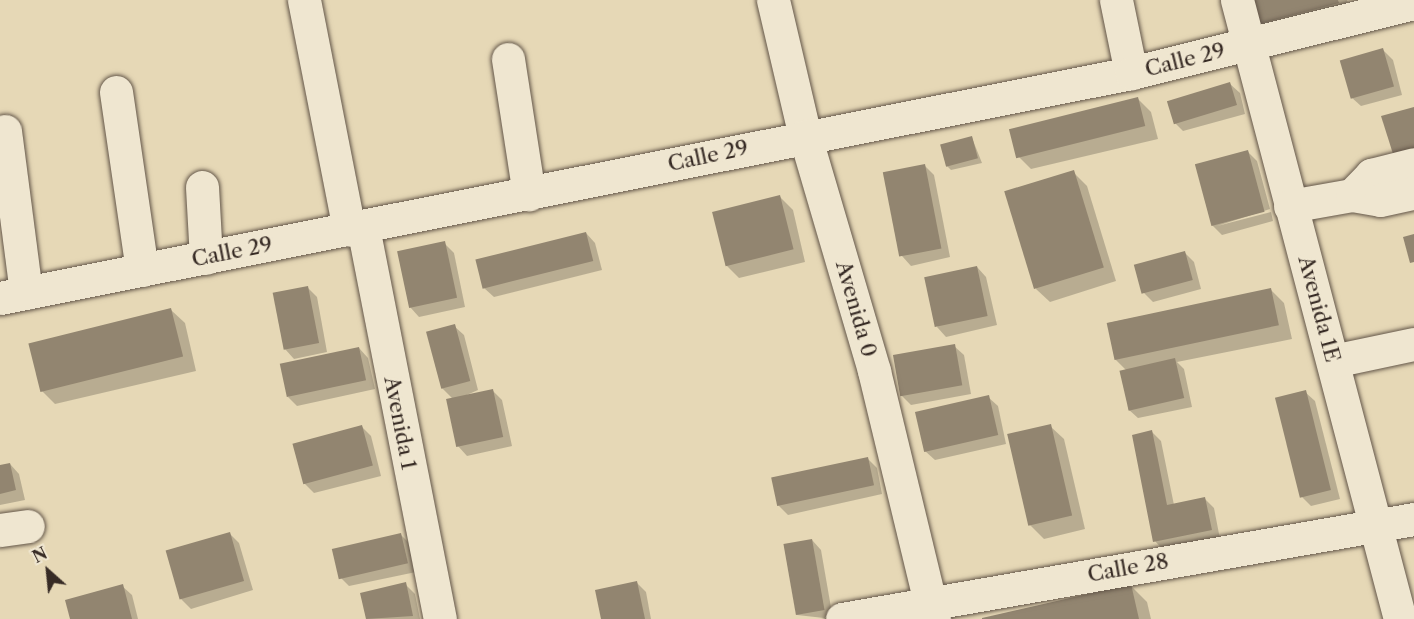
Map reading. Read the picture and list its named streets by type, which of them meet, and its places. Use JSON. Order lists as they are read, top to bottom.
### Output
{
  "streets": {
    "street": [
      "Calle 29",
      "Avenida 0",
      "Avenida 1E",
      "Avenida 1",
      "Calle 28"
    ]
  },
  "crossings": [
    ["Calle 29", "Avenida 0"],
    ["Calle 29", "Avenida 1E"],
    ["Calle 29", "Avenida 1"],
    ["Avenida 0", "Calle 28"],
    ["Avenida 1E", "Calle 28"]
  ],
  "north": "top left"
}
